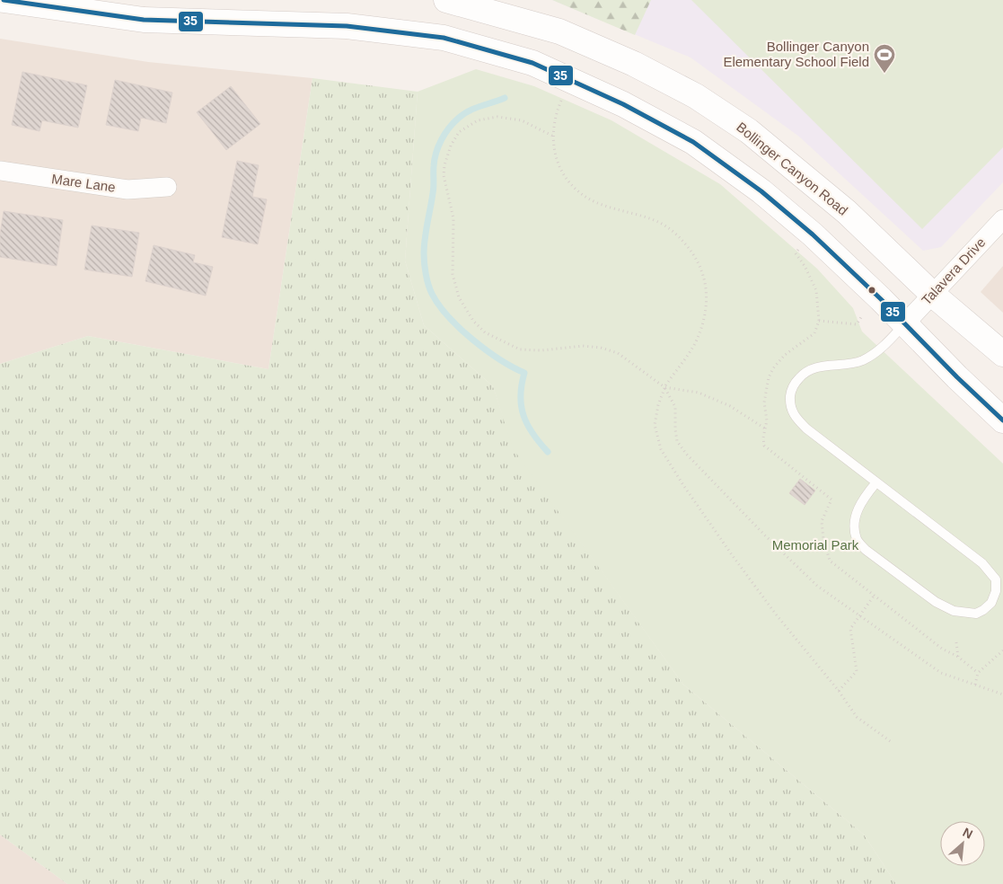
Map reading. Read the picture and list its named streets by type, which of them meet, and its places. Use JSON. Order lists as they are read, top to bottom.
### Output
{
  "streets": {
    "main road": ["Bollinger Canyon Road"],
    "street": ["Mare Lane", "Talavera Drive"]
  },
  "crossings": [
    ["Bollinger Canyon Road", "Talavera Drive"]
  ],
  "parks": ["Memorial Park"],
  "places": {
    "sports": ["Bollinger Canyon Elementary School Field"]
  },
  "lines": ["transit line 35"],
  "north": "top right"
}
